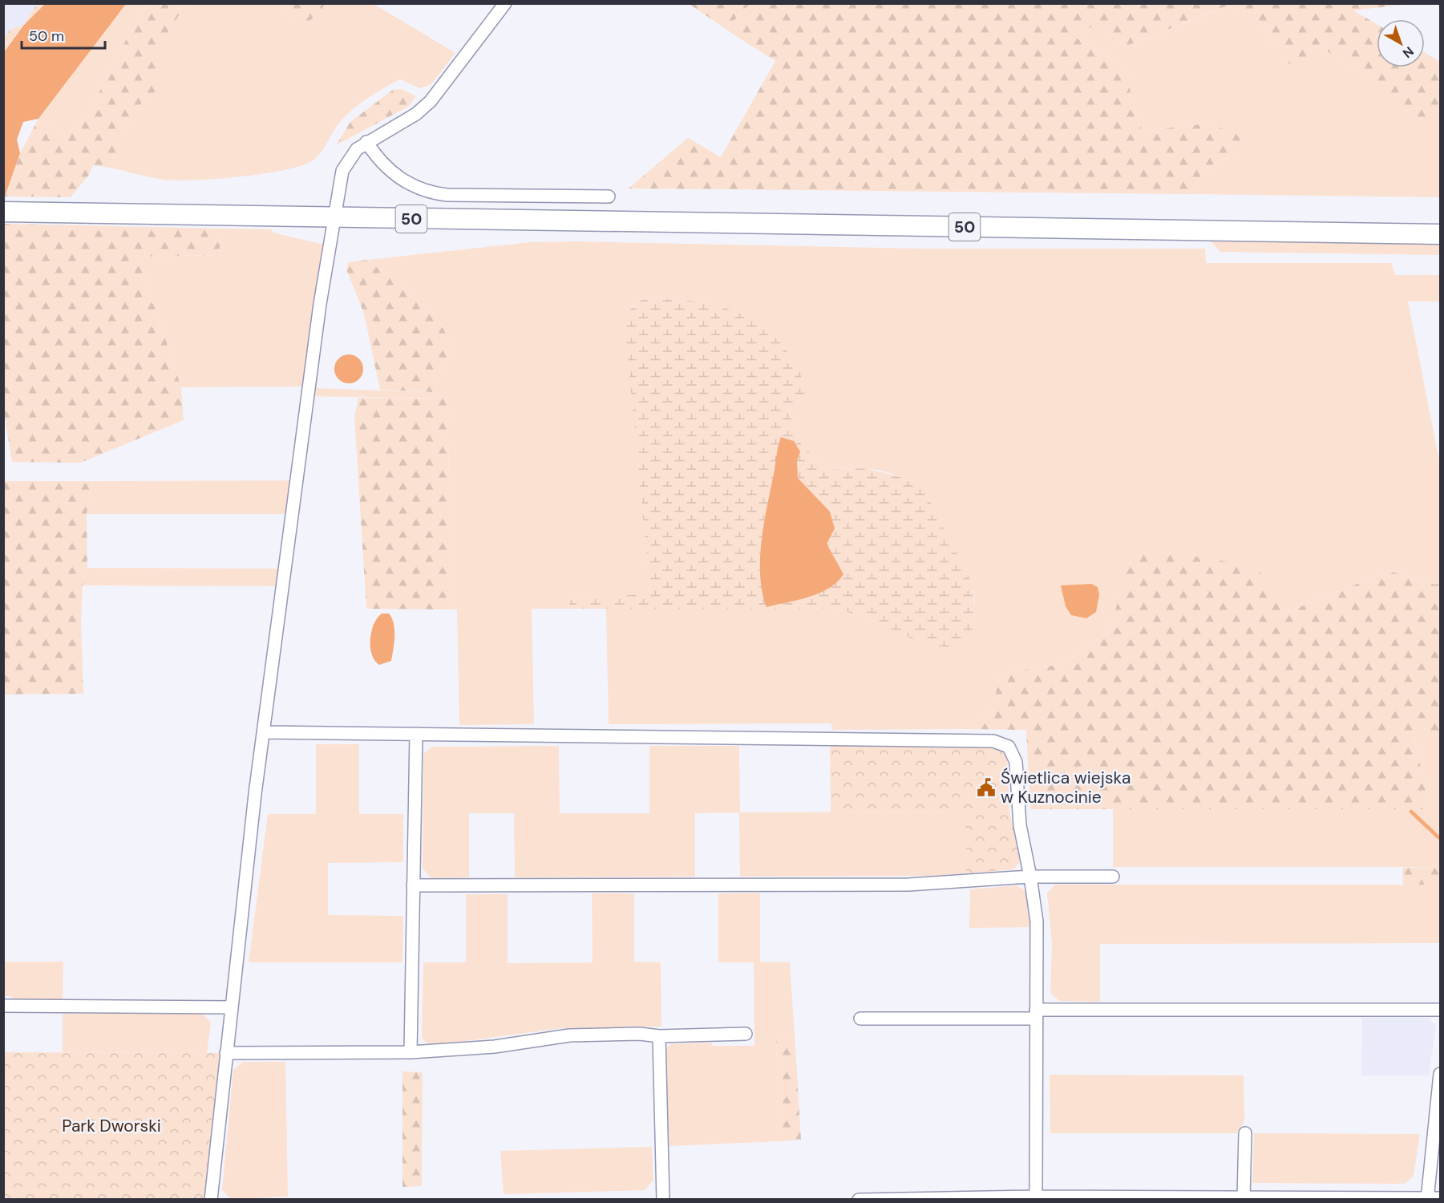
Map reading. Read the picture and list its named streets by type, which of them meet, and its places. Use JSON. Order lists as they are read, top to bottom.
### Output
{
  "streets": {
    "main road": ["50"]
  },
  "parks": ["Park Dworski"],
  "places": {
    "public building": ["Świetlica wiejska w Kuznocinie"]
  },
  "scale_bar": "50 m",
  "north": "bottom right"
}
